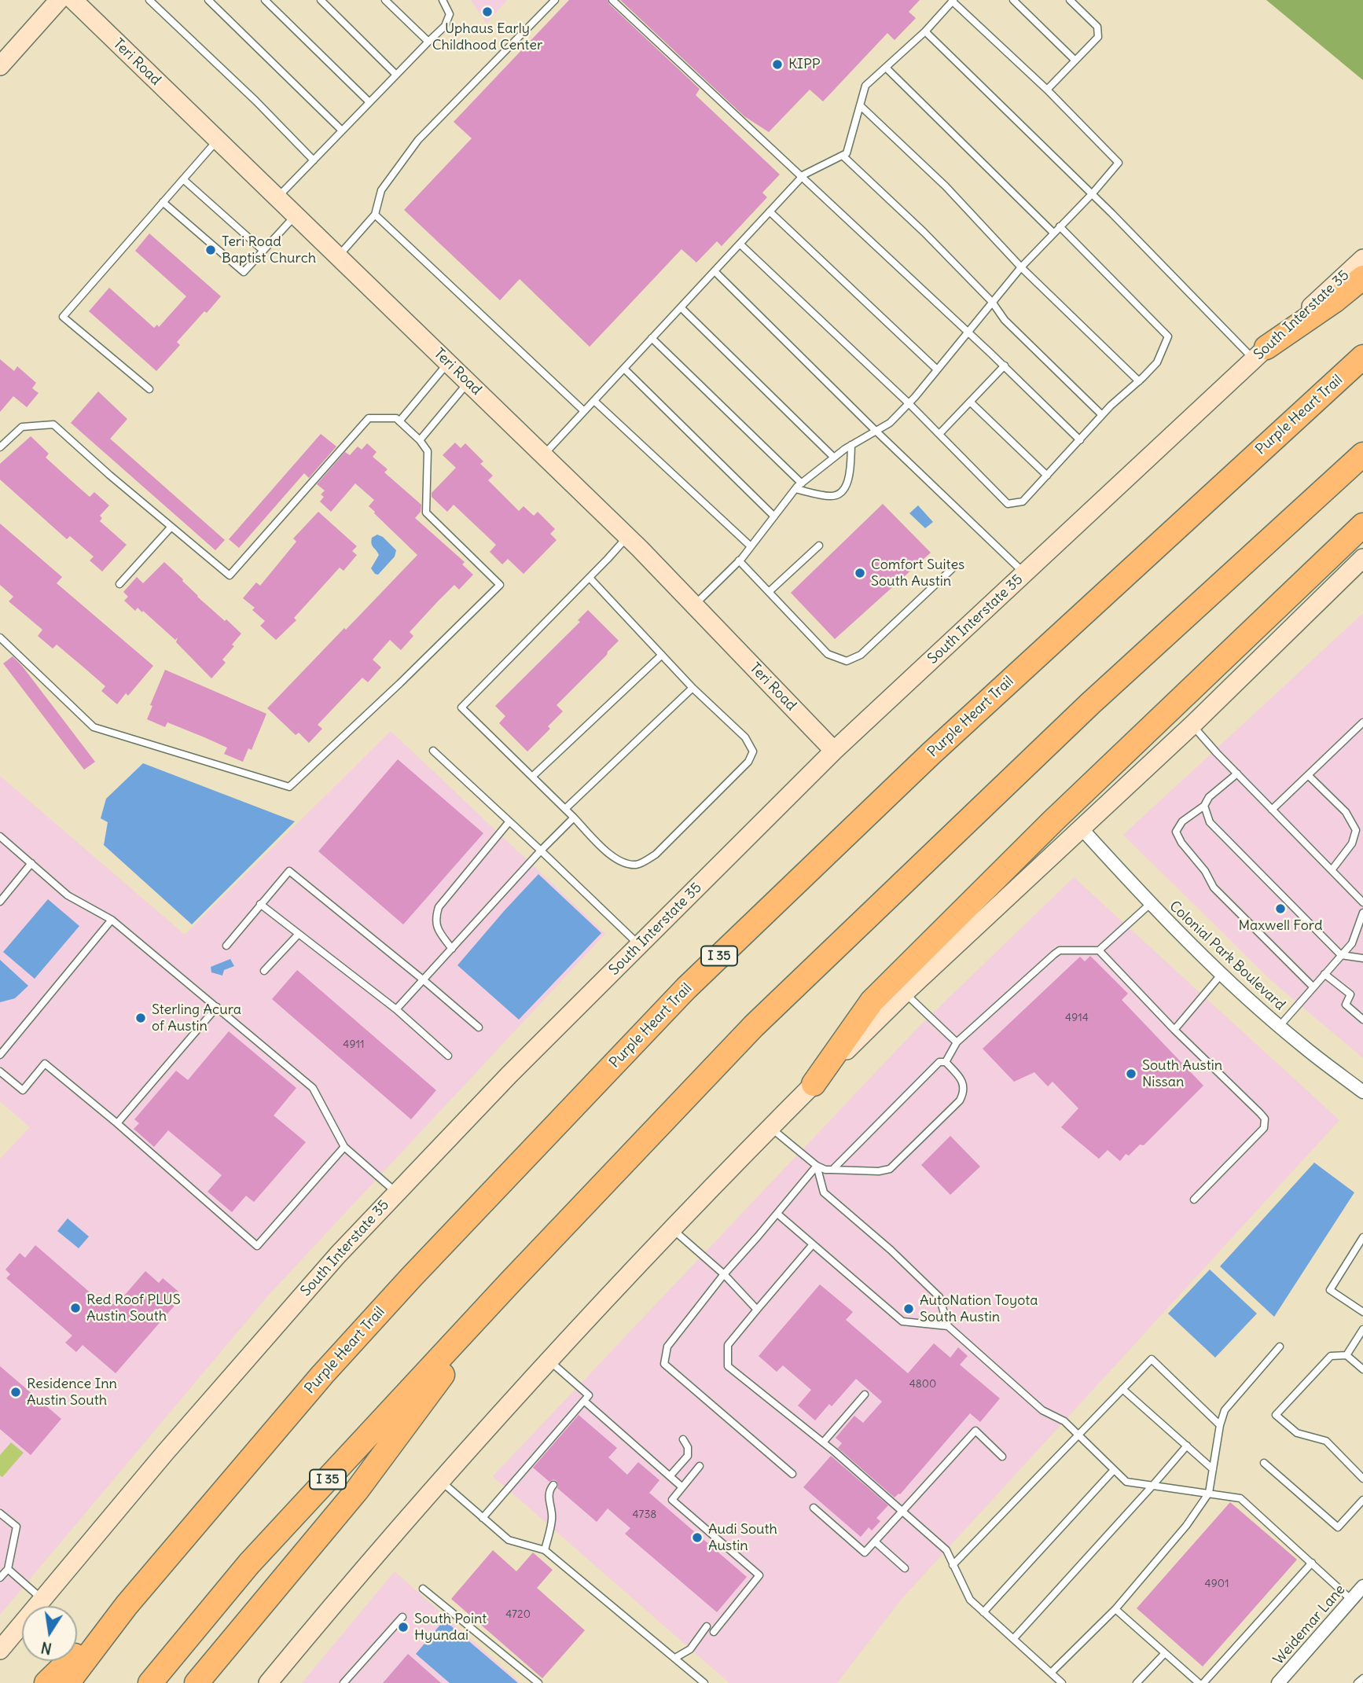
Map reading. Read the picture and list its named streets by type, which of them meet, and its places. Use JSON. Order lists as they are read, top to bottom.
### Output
{
  "streets": {
    "highway": ["Purple Heart Trail", "I 35"],
    "main road": ["Teri Road", "South Interstate 35"],
    "street": ["Colonial Park Boulevard", "Weidemar Lane"]
  },
  "crossings": [
    ["Teri Road", "South Interstate 35"]
  ],
  "places": [
    "Uphaus Early Childhood Center",
    "KIPP",
    "Teri Road Baptist Church",
    "Comfort Suites South Austin",
    "Maxwell Ford",
    "Sterling Acura of Austin",
    "South Austin Nissan",
    "Red Roof PLUS Austin South",
    "AutoNation Toyota South Austin",
    "Residence Inn Austin South",
    "Audi South Austin",
    "South Point Hyundai"
  ],
  "house_numbers": [
    "4914",
    "4911",
    "4800",
    "4738",
    "4901",
    "4720"
  ],
  "north": "bottom"
}
